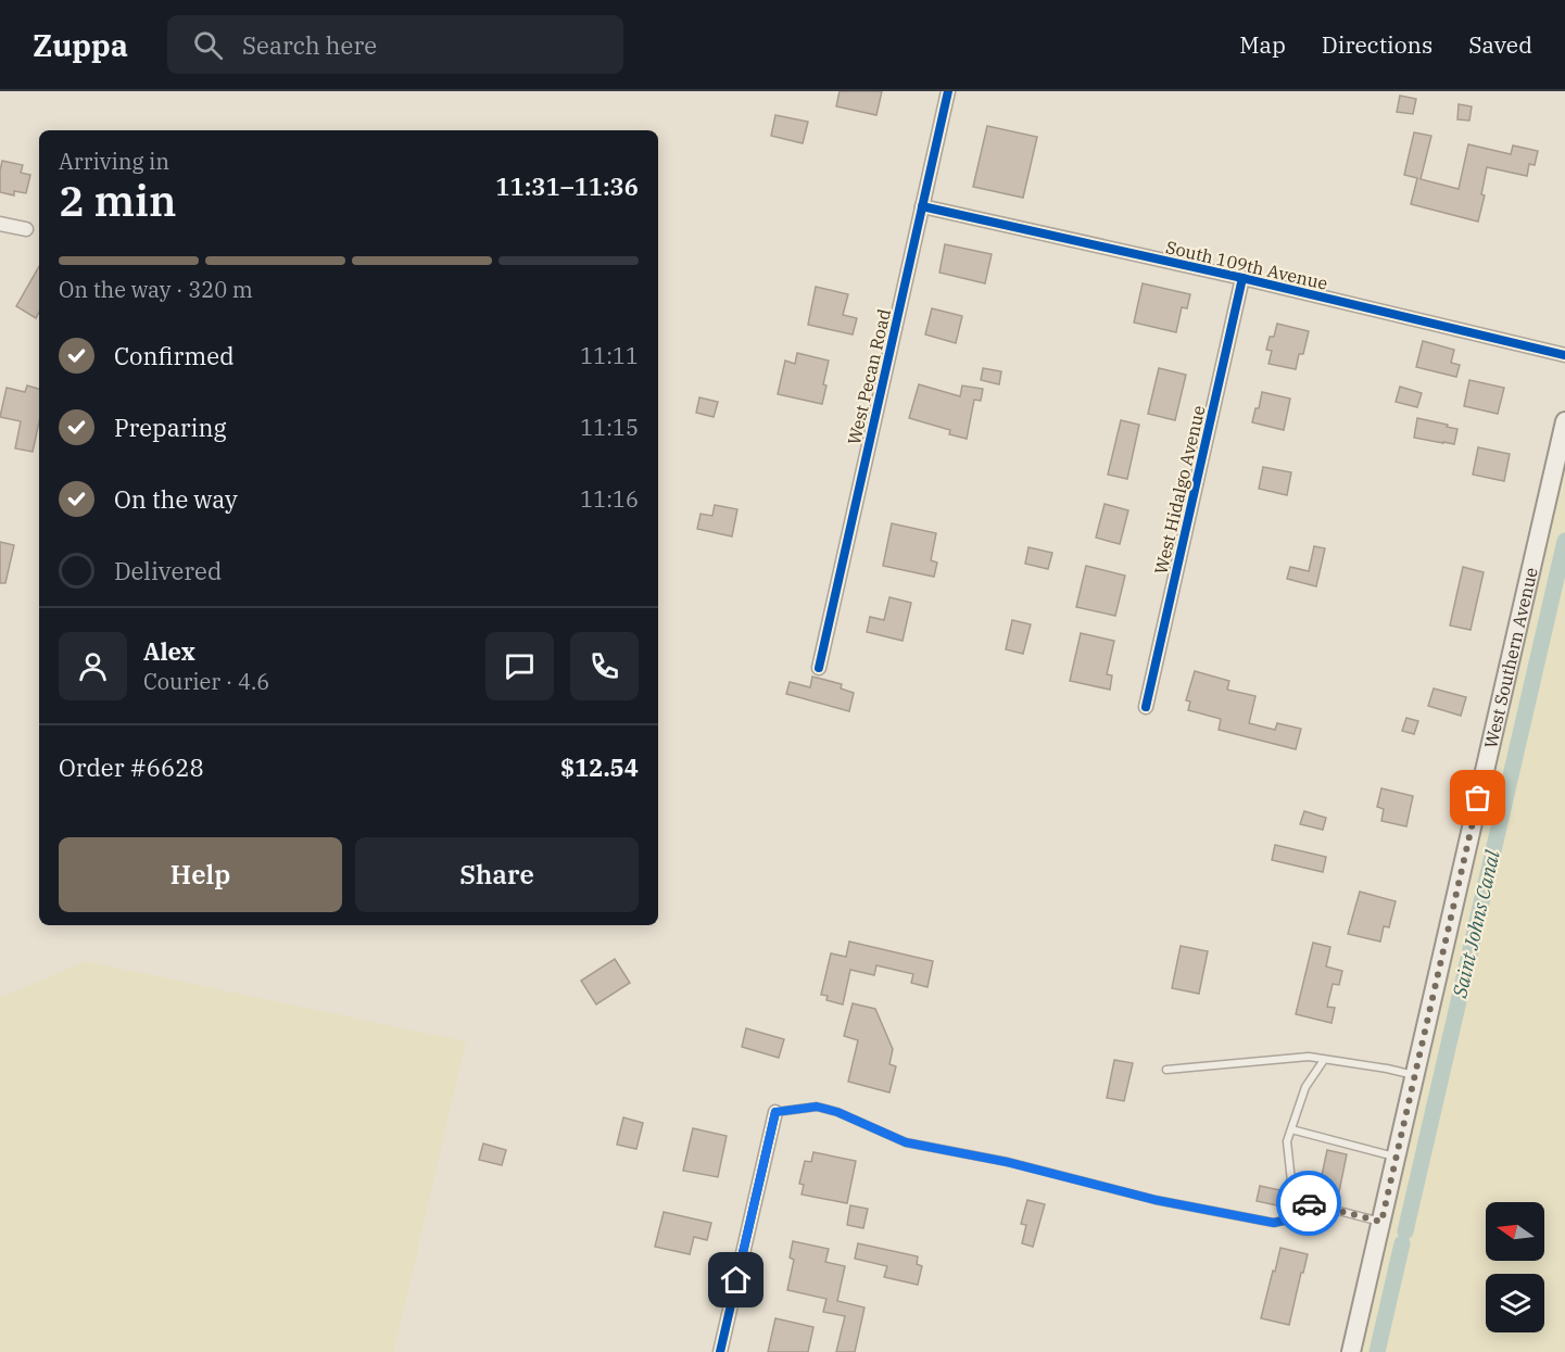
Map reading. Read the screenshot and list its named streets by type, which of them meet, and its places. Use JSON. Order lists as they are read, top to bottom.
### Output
{
  "streets": {
    "main road": ["West Southern Avenue"],
    "street": ["South 109th Avenue", "West Pecan Road", "West Hidalgo Avenue"]
  },
  "crossings": [
    ["South 109th Avenue", "West Pecan Road"],
    ["South 109th Avenue", "West Hidalgo Avenue"]
  ],
  "water": ["Saint Johns Canal"],
  "north": "left",
  "page": {
    "header": "Zuppa",
    "search": "Search here",
    "nav": ["Map", "Directions", "Saved"],
    "heading": ["2 min", "Arriving in", "11:31–11:36"],
    "panel": [
      "Alex",
      "Courier · 4.6",
      "Order #6628",
      "$12.54"
    ],
    "bar": "On the way · 320 m",
    "list": [
      ["Confirmed", "11:11"],
      ["Preparing", "11:15"],
      ["On the way", "11:16"],
      "Delivered"
    ],
    "buttons": ["Help", "Share"]
  }
}
